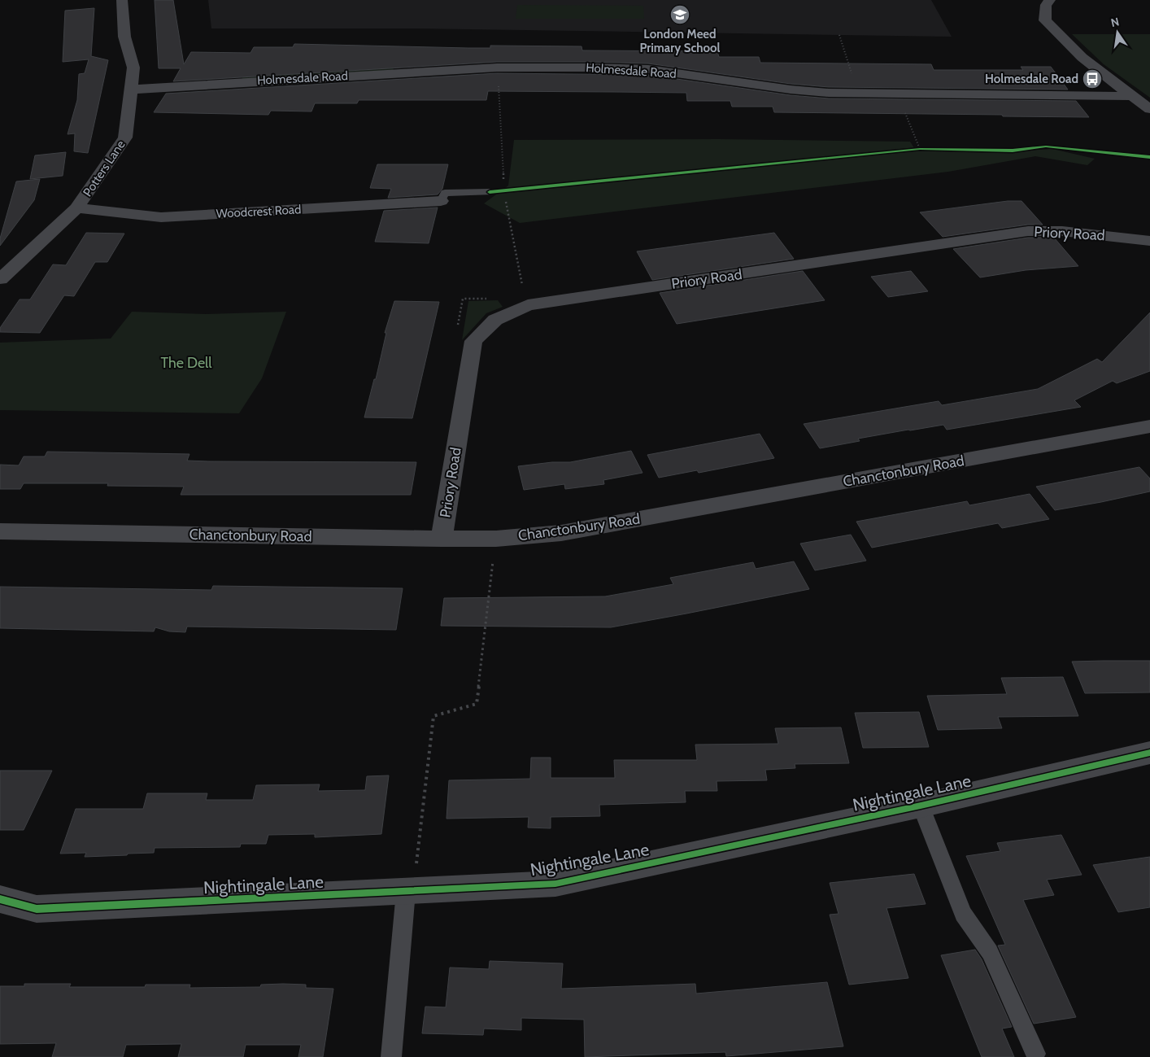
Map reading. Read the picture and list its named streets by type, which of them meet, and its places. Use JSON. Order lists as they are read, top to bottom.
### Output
{
  "streets": {
    "street": [
      "Holmesdale Road",
      "Potters Lane",
      "Woodcrest Road",
      "Priory Road",
      "Chanctonbury Road",
      "Nightingale Lane"
    ]
  },
  "crossings": [
    ["Holmesdale Road", "Potters Lane"],
    ["Potters Lane", "Woodcrest Road"],
    ["Priory Road", "Chanctonbury Road"]
  ],
  "parks": ["The Dell"],
  "places": {
    "school or university": ["London Meed Primary School"],
    "bus stop": ["Holmesdale Road"]
  },
  "north": "top"
}
